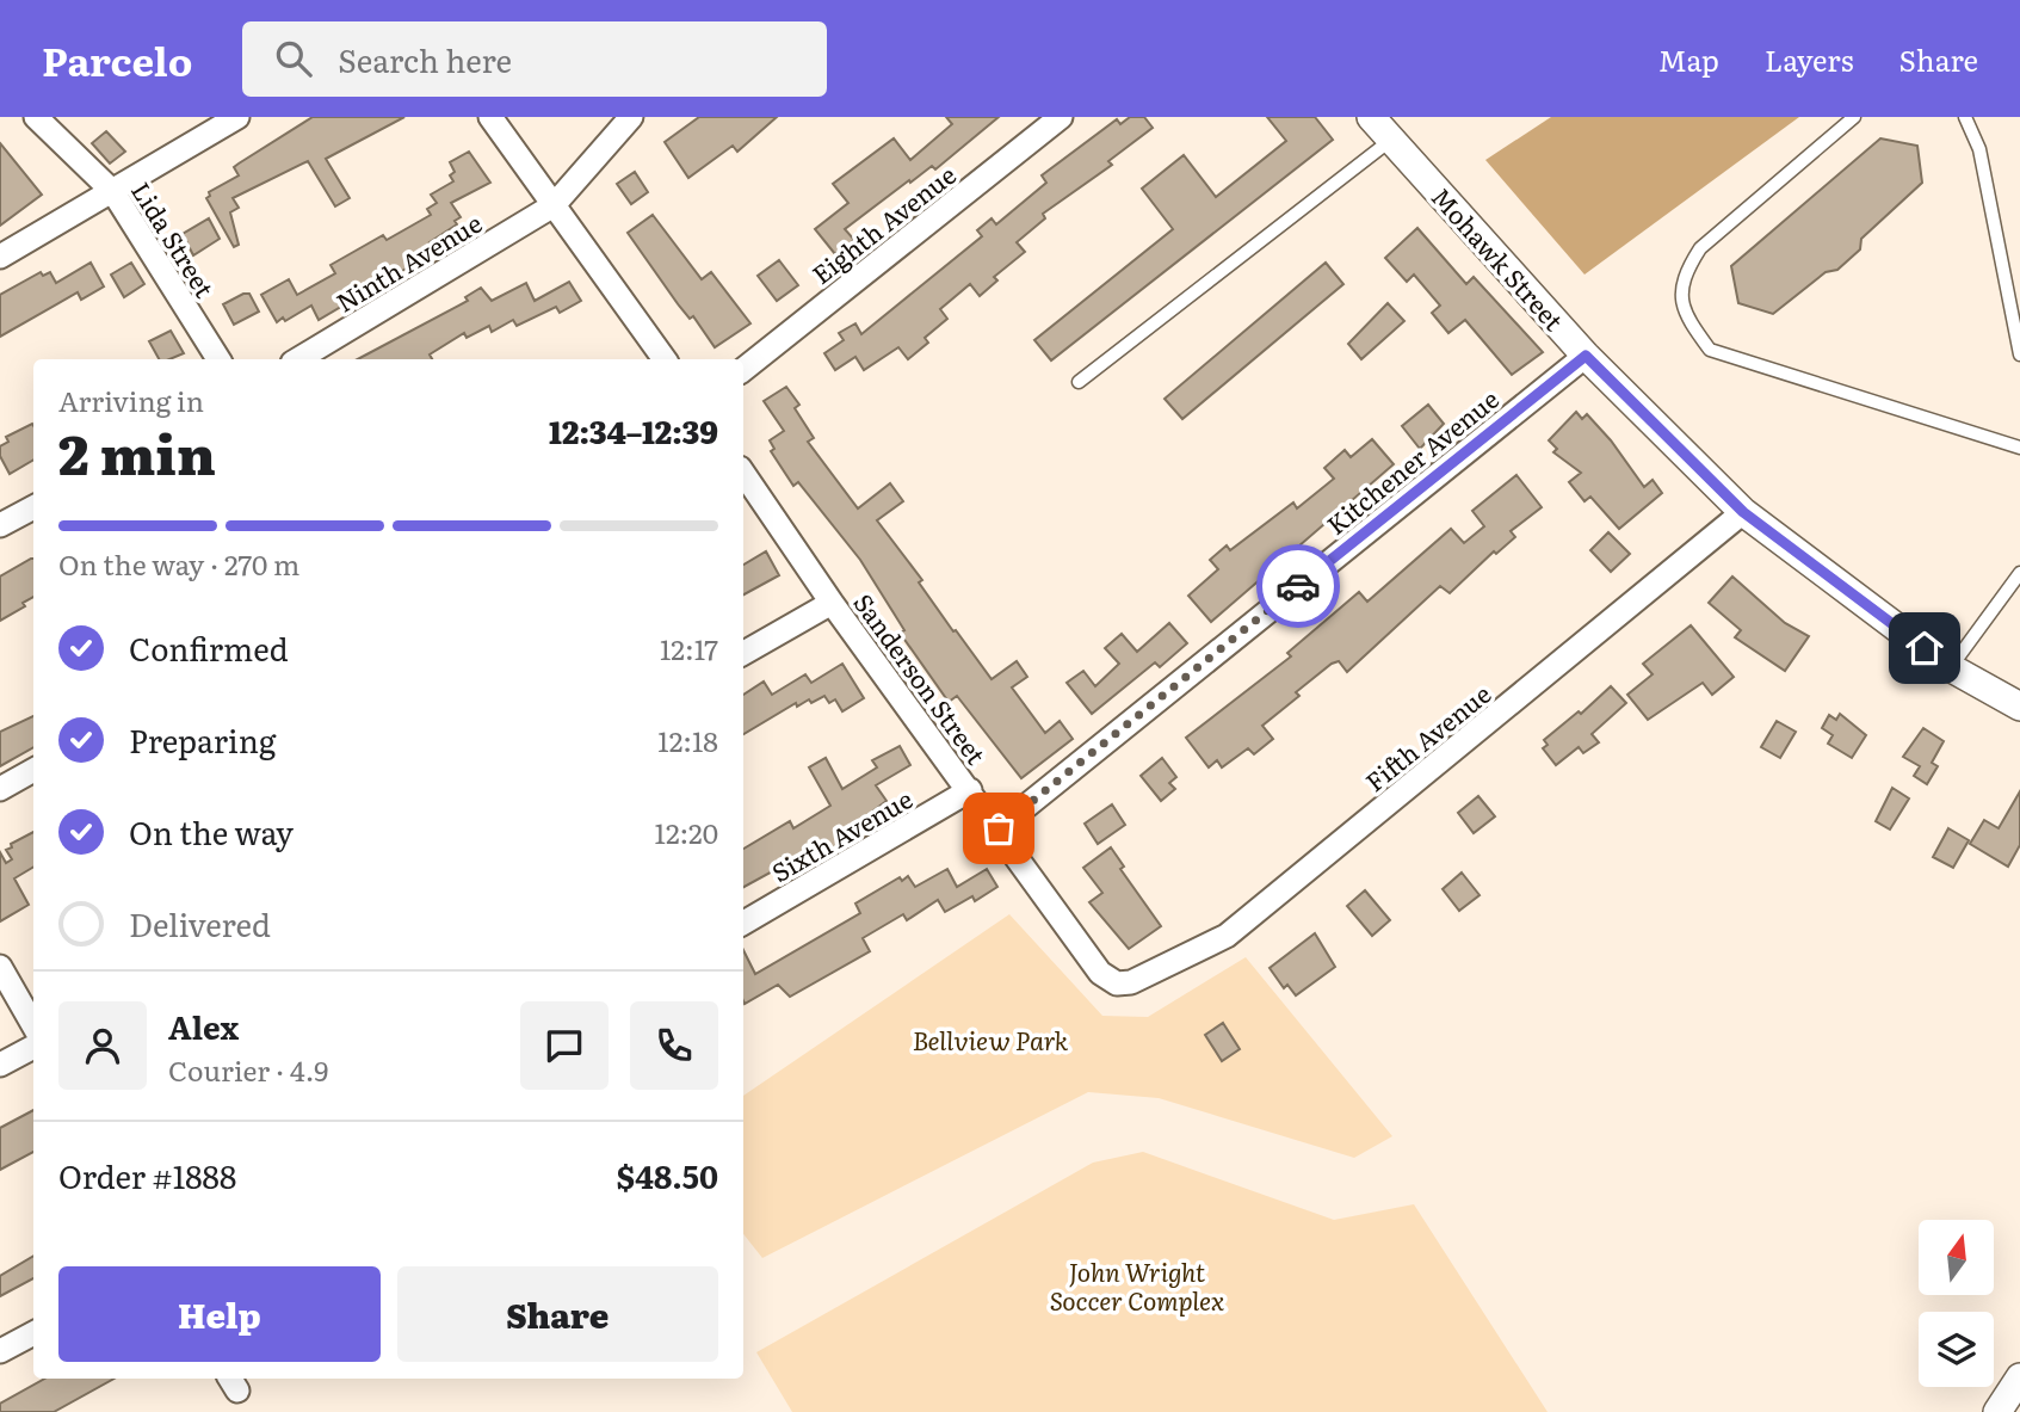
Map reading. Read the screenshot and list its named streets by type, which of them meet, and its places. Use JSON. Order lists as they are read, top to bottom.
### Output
{
  "streets": {
    "street": [
      "Eighth Avenue",
      "Lida Street",
      "Mohawk Street",
      "Ninth Avenue",
      "Kitchener Avenue",
      "Sanderson Street",
      "Fifth Avenue",
      "Sixth Avenue"
    ]
  },
  "crossings": [
    ["Mohawk Street", "Kitchener Avenue"],
    ["Mohawk Street", "Fifth Avenue"],
    ["Kitchener Avenue", "Sanderson Street"],
    ["Sanderson Street", "Fifth Avenue"],
    ["Sanderson Street", "Sixth Avenue"]
  ],
  "parks": ["Bellview Park", "John Wright Soccer Complex"],
  "north": "top",
  "page": {
    "header": "Parcelo",
    "search": "Search here",
    "nav": ["Map", "Layers", "Share"],
    "heading": ["2 min", "Arriving in", "12:34–12:39"],
    "panel": [
      "Alex",
      "Courier · 4.9",
      "Order #1888",
      "$48.50"
    ],
    "bar": "On the way · 270 m",
    "list": [
      ["Confirmed", "12:17"],
      ["Preparing", "12:18"],
      ["On the way", "12:20"],
      "Delivered"
    ],
    "buttons": ["Help", "Share"]
  }
}
